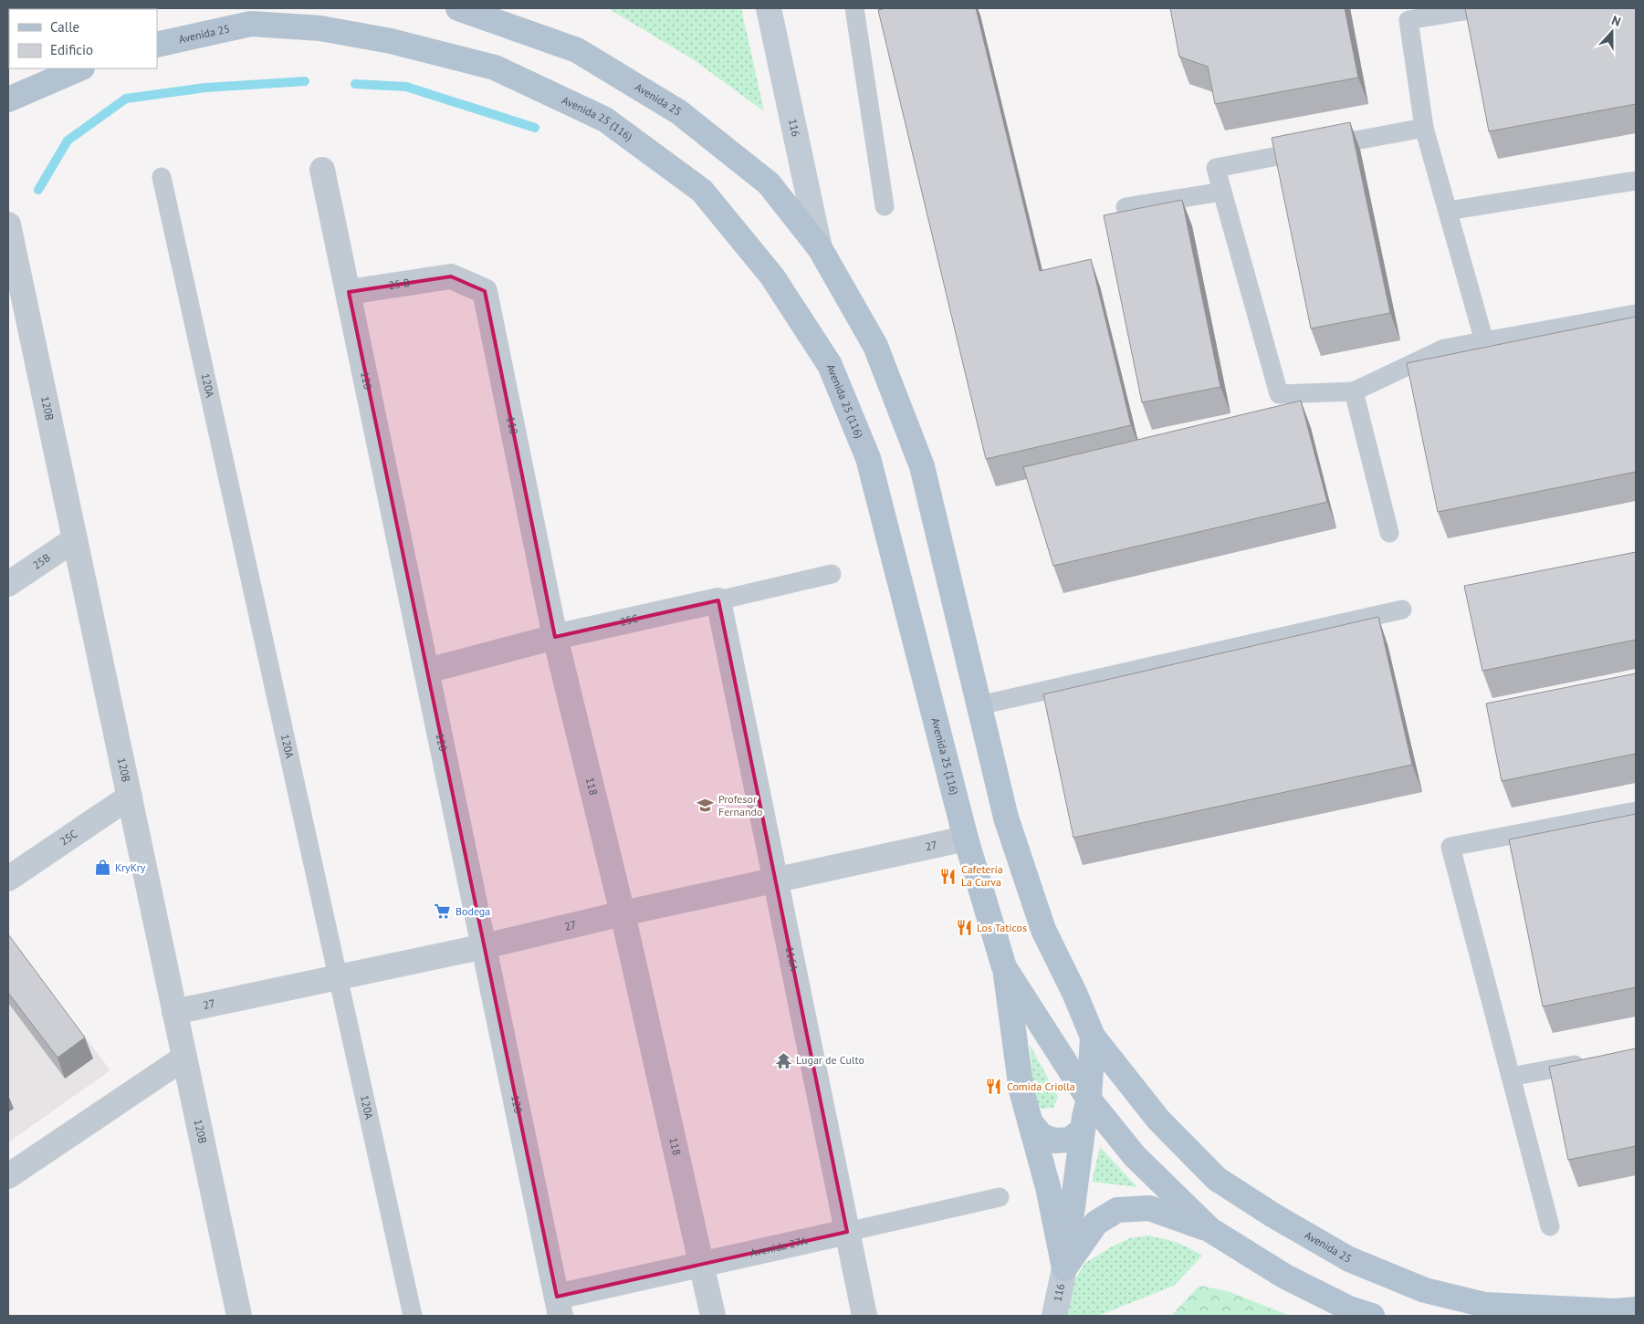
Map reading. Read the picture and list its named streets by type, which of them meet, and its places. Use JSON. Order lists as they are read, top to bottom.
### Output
{
  "streets": {
    "main road": ["Avenida 25", "Avenida 25 (116)", "116"],
    "street": [
      "25 B",
      "120",
      "120B",
      "118",
      "25B",
      "25C",
      "27",
      "116A",
      "Avenida 27A"
    ],
    "lane": ["120A"]
  },
  "crossings": [
    ["Avenida 25", "Avenida 25 (116)"],
    ["Avenida 25", "116"],
    ["Avenida 25 (116)", "27"],
    ["25 B", "120"],
    ["25 B", "118"],
    ["120", "25C"],
    ["120", "27"],
    ["120", "Avenida 27A"],
    ["120A", "27"],
    ["120B", "25B"],
    ["120B", "25C"],
    ["120B", "27"],
    ["118", "25C"],
    ["118", "27"],
    ["118", "Avenida 27A"],
    ["25C", "116A"],
    ["27", "116A"],
    ["116A", "Avenida 27A"]
  ],
  "places": {
    "school or university": ["Profesor Fernando"],
    "shop": ["KryKry"],
    "restaurant": ["Cafetería La Curva", "Los Taticos", "Comida Criolla"],
    "supermarket": ["Bodega"],
    "temple": ["Lugar de Culto"]
  },
  "legend": ["Calle", "Edificio"],
  "north": "top"
}
